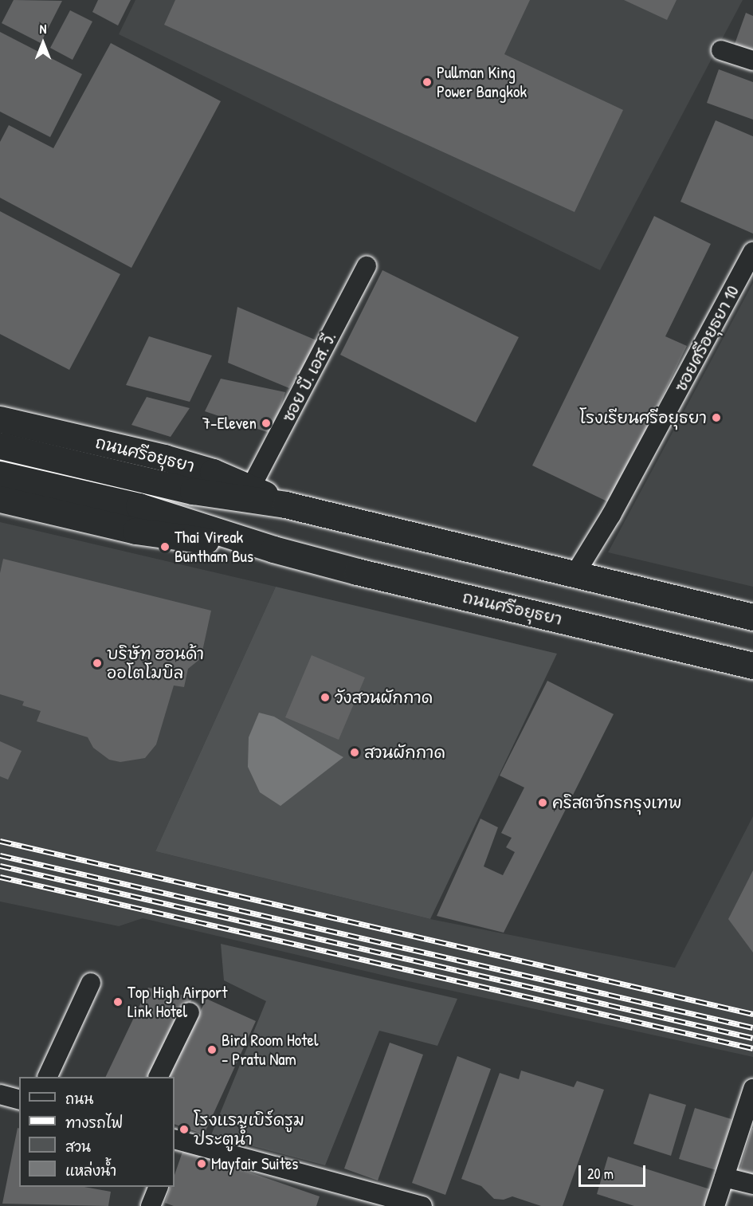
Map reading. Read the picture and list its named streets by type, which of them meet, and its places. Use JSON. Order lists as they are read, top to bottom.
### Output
{
  "streets": {
    "main road": ["ถนนศรีอยุธยา"],
    "street": ["ซอยศรีอยุธยา 10", "ซอย บี. เอส. วี."]
  },
  "crossings": [
    ["ซอยศรีอยุธยา 10", "ถนนศรีอยุธยา"],
    ["ซอย บี. เอส. วี.", "ถนนศรีอยุธยา"]
  ],
  "places": [
    "Pullman King Power Bangkok",
    "โรงเรียนศรีอยุธยา",
    "7-Eleven",
    "Thai Vireak Buntham Bus",
    "บริษัท ฮอนด้า ออโตโมบิล",
    "วังสวนผักกาด",
    "สวนผักกาด",
    "คริสตจักรกรุงเทพ",
    "Top High Airport Link Hotel",
    "Bird Room Hotel - Pratu Nam",
    "โรงแรมเบิร์ดรูม ประตูน้ำ",
    "Mayfair Suites"
  ],
  "legend": [
    "ถนน",
    "ทางรถไฟ",
    "สวน",
    "แหล่งน้ำ"
  ],
  "scale_bar": "20 m",
  "north": "top"
}
